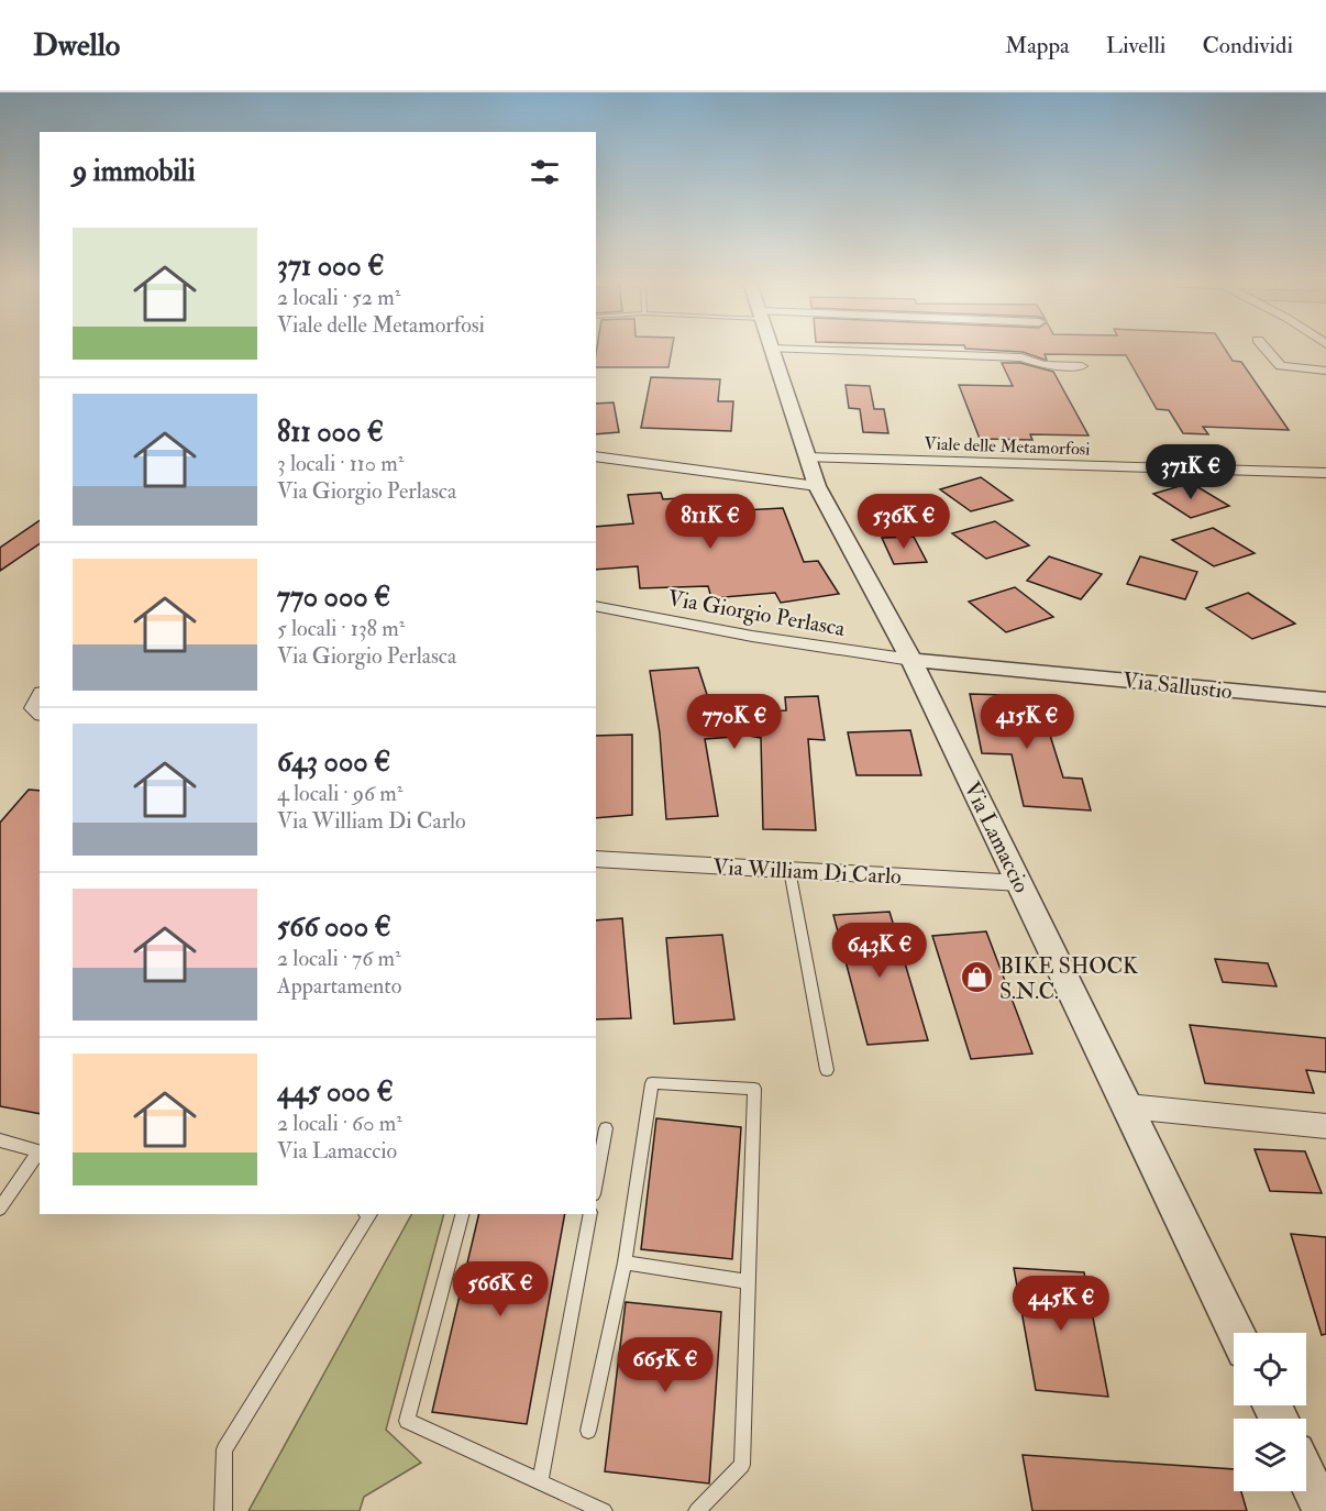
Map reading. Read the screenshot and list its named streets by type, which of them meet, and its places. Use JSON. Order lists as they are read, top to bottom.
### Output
{
  "streets": {
    "street": [
      "Viale delle Metamorfosi",
      "Via Giorgio Perlasca",
      "Via Sallustio",
      "Via Lamaccio",
      "Via William Di Carlo"
    ]
  },
  "crossings": [
    ["Viale delle Metamorfosi", "Via Lamaccio"],
    ["Via Giorgio Perlasca", "Via Sallustio"],
    ["Via Giorgio Perlasca", "Via Lamaccio"],
    ["Via Sallustio", "Via Lamaccio"],
    ["Via Lamaccio", "Via William Di Carlo"]
  ],
  "places": {
    "shop": ["BIKE SHOCK S.N.C."]
  },
  "page": {
    "header": "Dwello",
    "nav": ["Mappa", "Livelli", "Condividi"],
    "heading": "9 immobili",
    "list": [
      {
        "name": "371 000 €",
        "note": "2 locali · 52 m² · Viale delle Metamorfosi"
      },
      {
        "name": "811 000 €",
        "note": "3 locali · 110 m² · Via Giorgio Perlasca"
      },
      {
        "name": "770 000 €",
        "note": "5 locali · 138 m² · Via Giorgio Perlasca"
      },
      {
        "name": "643 000 €",
        "note": "4 locali · 96 m² · Via William Di Carlo"
      },
      {
        "name": "566 000 €",
        "note": "2 locali · 76 m² · Appartamento"
      },
      {
        "name": "445 000 €",
        "note": "2 locali · 60 m² · Via Lamaccio"
      }
    ],
    "price": [
      "371K €",
      "811K €",
      "536K €",
      "770K €",
      "415K €",
      "643K €",
      "566K €",
      "445K €",
      "665K €"
    ]
  }
}
